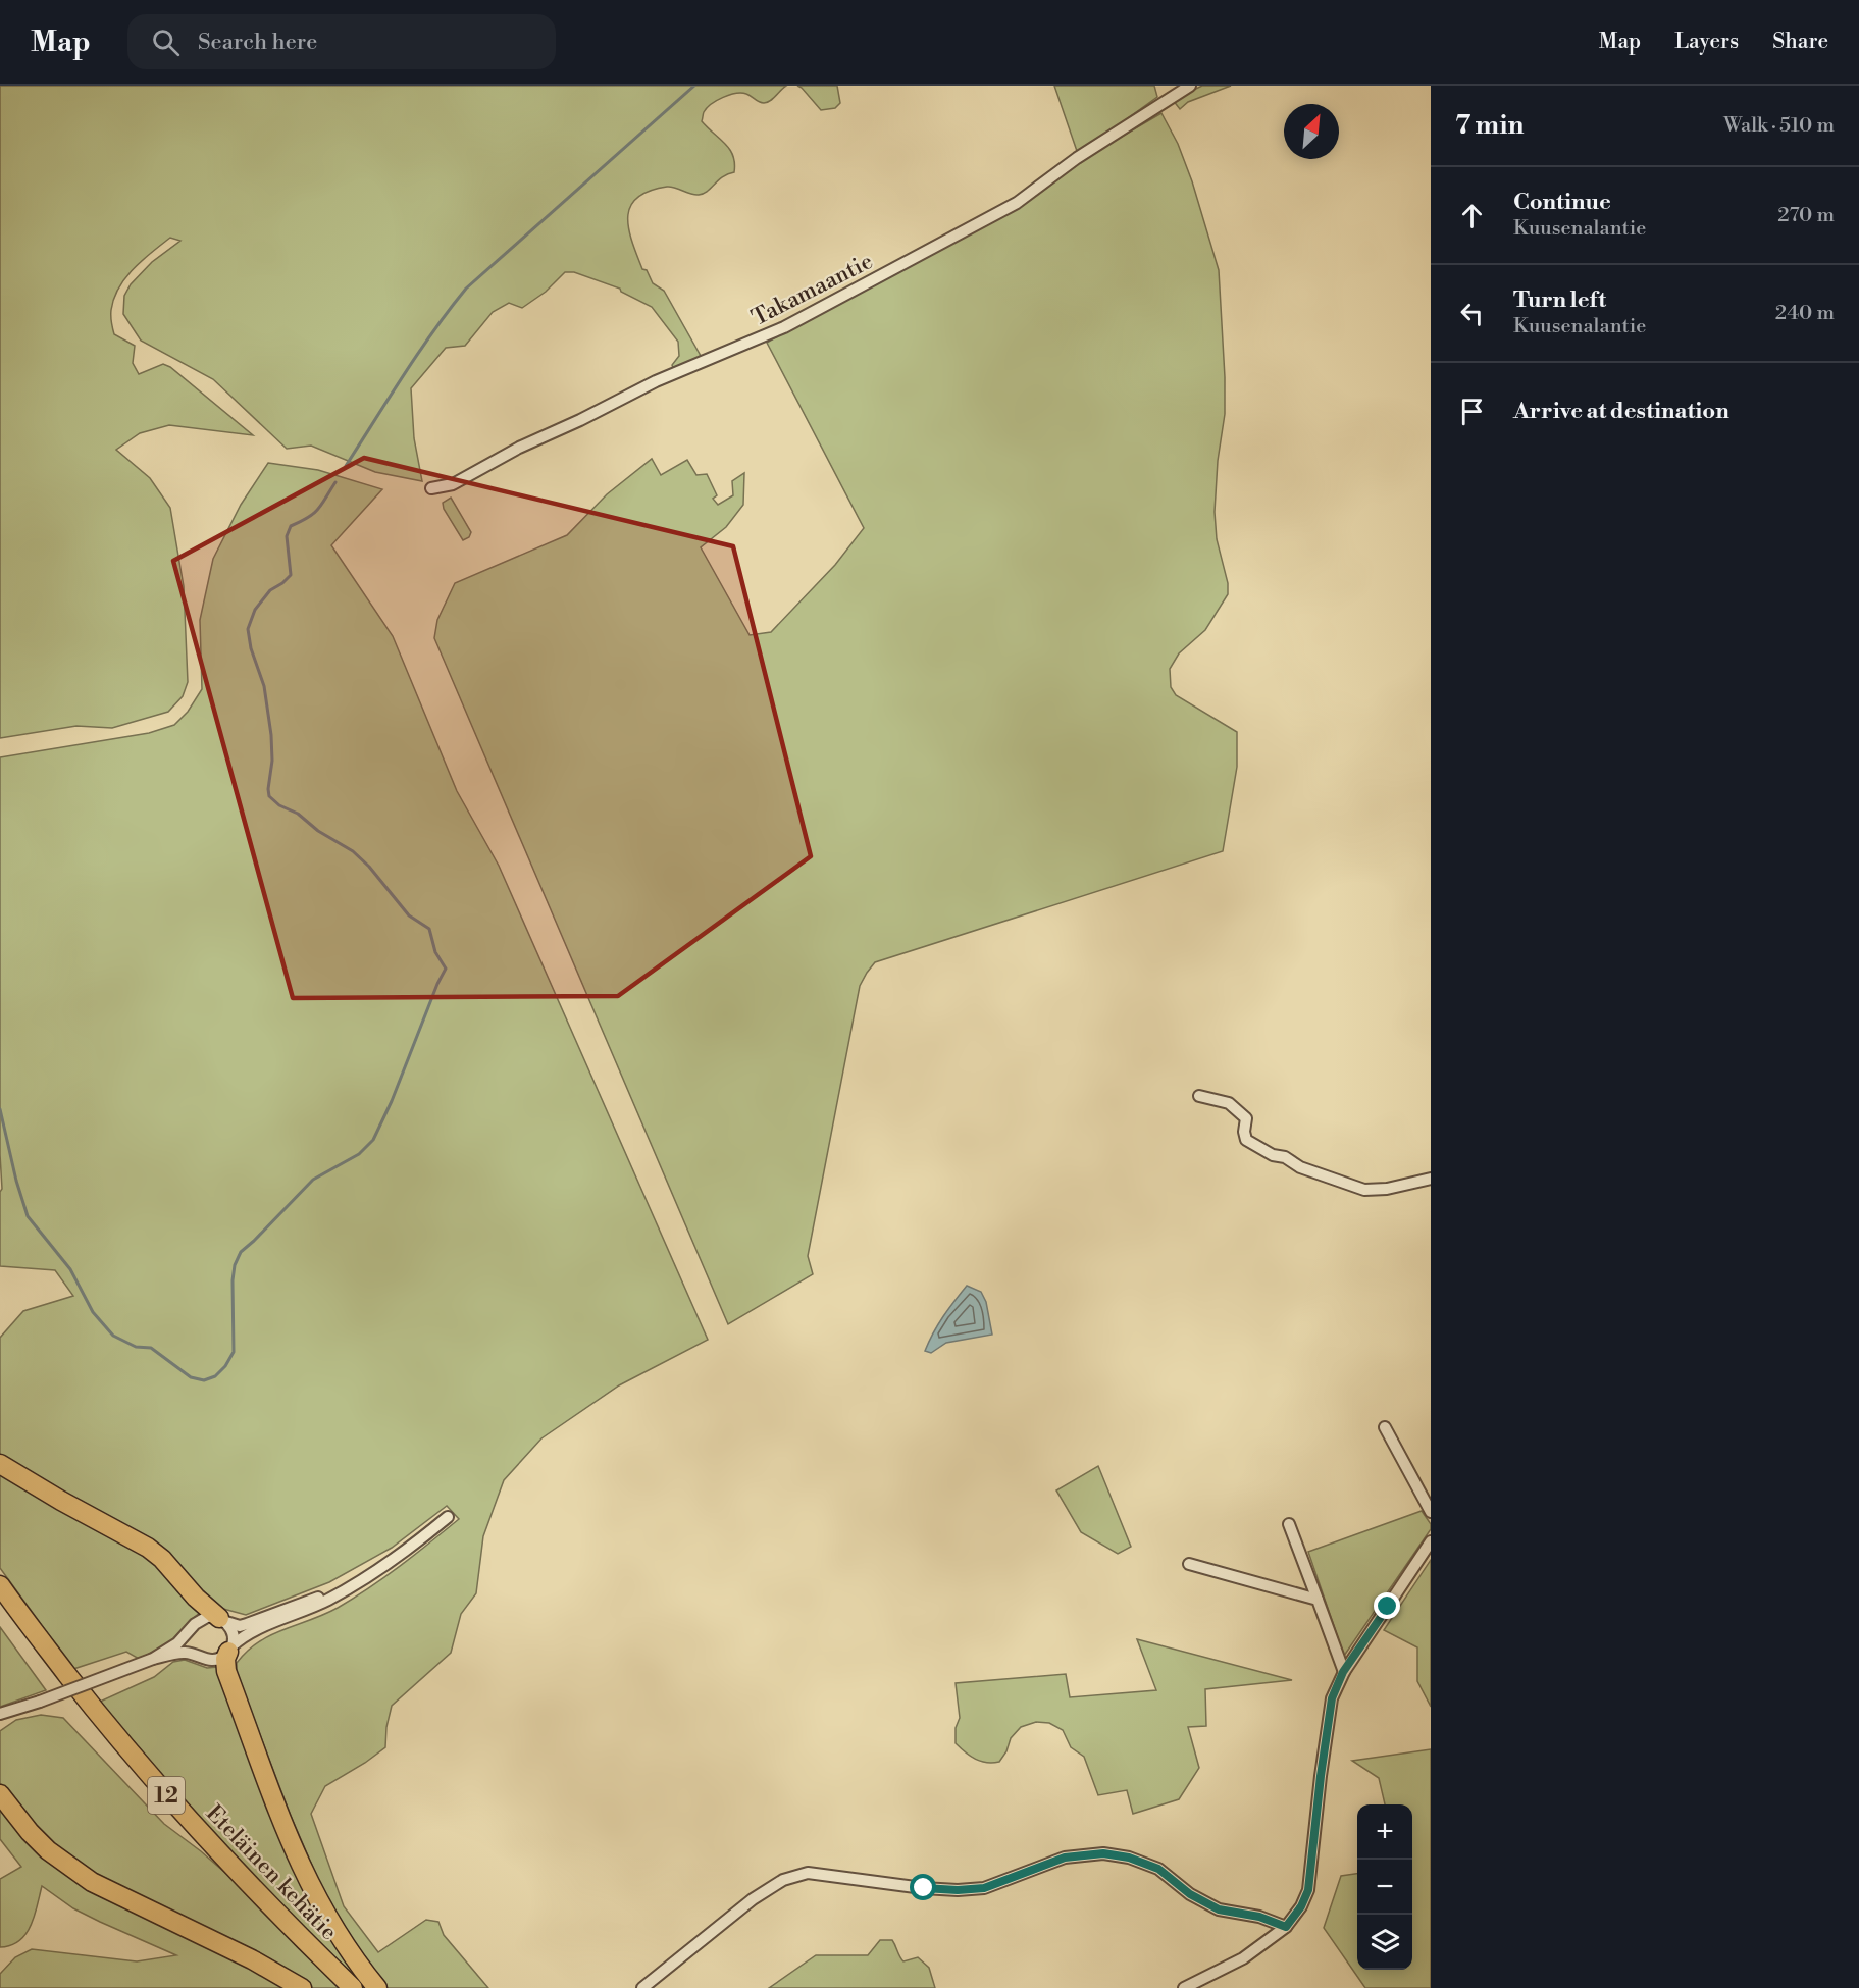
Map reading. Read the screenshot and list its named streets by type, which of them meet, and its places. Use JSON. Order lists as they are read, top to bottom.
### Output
{
  "streets": {
    "highway": ["12", "Eteläinen kehätie"],
    "street": ["Takamaantie"]
  },
  "north": "top right",
  "page": {
    "header": "Map",
    "search": "Search here",
    "nav": ["Map", "Layers", "Share"],
    "heading": ["7 min", "Walk · 510 m"],
    "list": [
      ["Continue", "Kuusenalantie", "270 m"],
      ["Turn left", "Kuusenalantie", "240 m"],
      "Arrive at destination"
    ],
    "map_buttons": ["+", "−"]
  }
}
